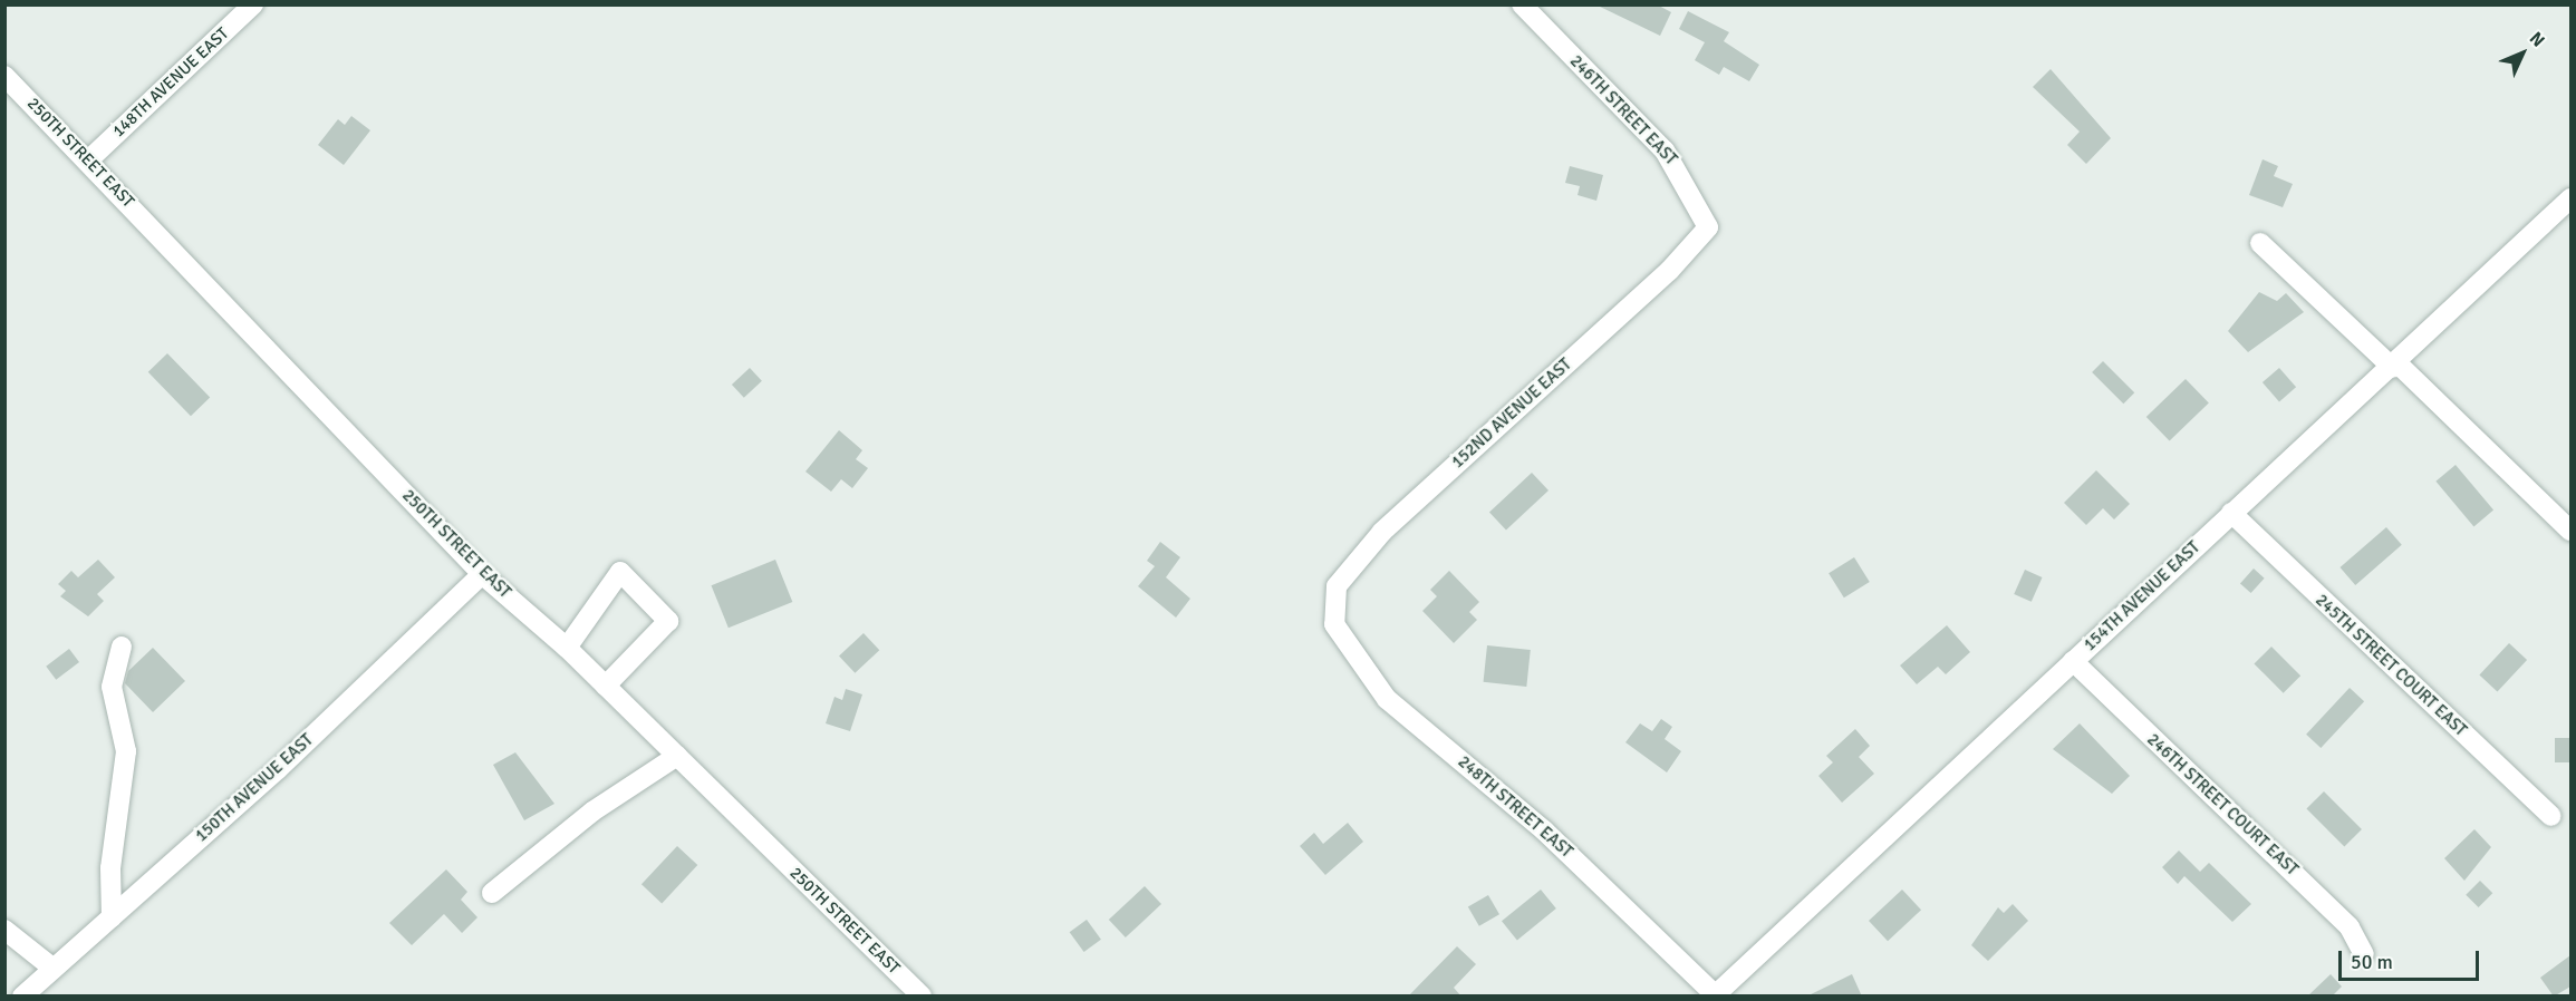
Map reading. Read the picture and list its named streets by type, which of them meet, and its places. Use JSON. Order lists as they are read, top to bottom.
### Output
{
  "streets": {
    "street": [
      "148TH AVENUE EAST",
      "246TH STREET EAST",
      "250TH STREET EAST",
      "152ND AVENUE EAST",
      "154TH AVENUE EAST",
      "245TH STREET COURT EAST",
      "150TH AVENUE EAST",
      "246TH STREET COURT EAST",
      "248TH STREET EAST"
    ]
  },
  "crossings": [
    ["148TH AVENUE EAST", "250TH STREET EAST"],
    ["246TH STREET EAST", "152ND AVENUE EAST"],
    ["250TH STREET EAST", "150TH AVENUE EAST"],
    ["152ND AVENUE EAST", "248TH STREET EAST"],
    ["154TH AVENUE EAST", "245TH STREET COURT EAST"],
    ["154TH AVENUE EAST", "246TH STREET COURT EAST"],
    ["154TH AVENUE EAST", "248TH STREET EAST"]
  ],
  "scale_bar": "50 m",
  "north": "top right"
}
